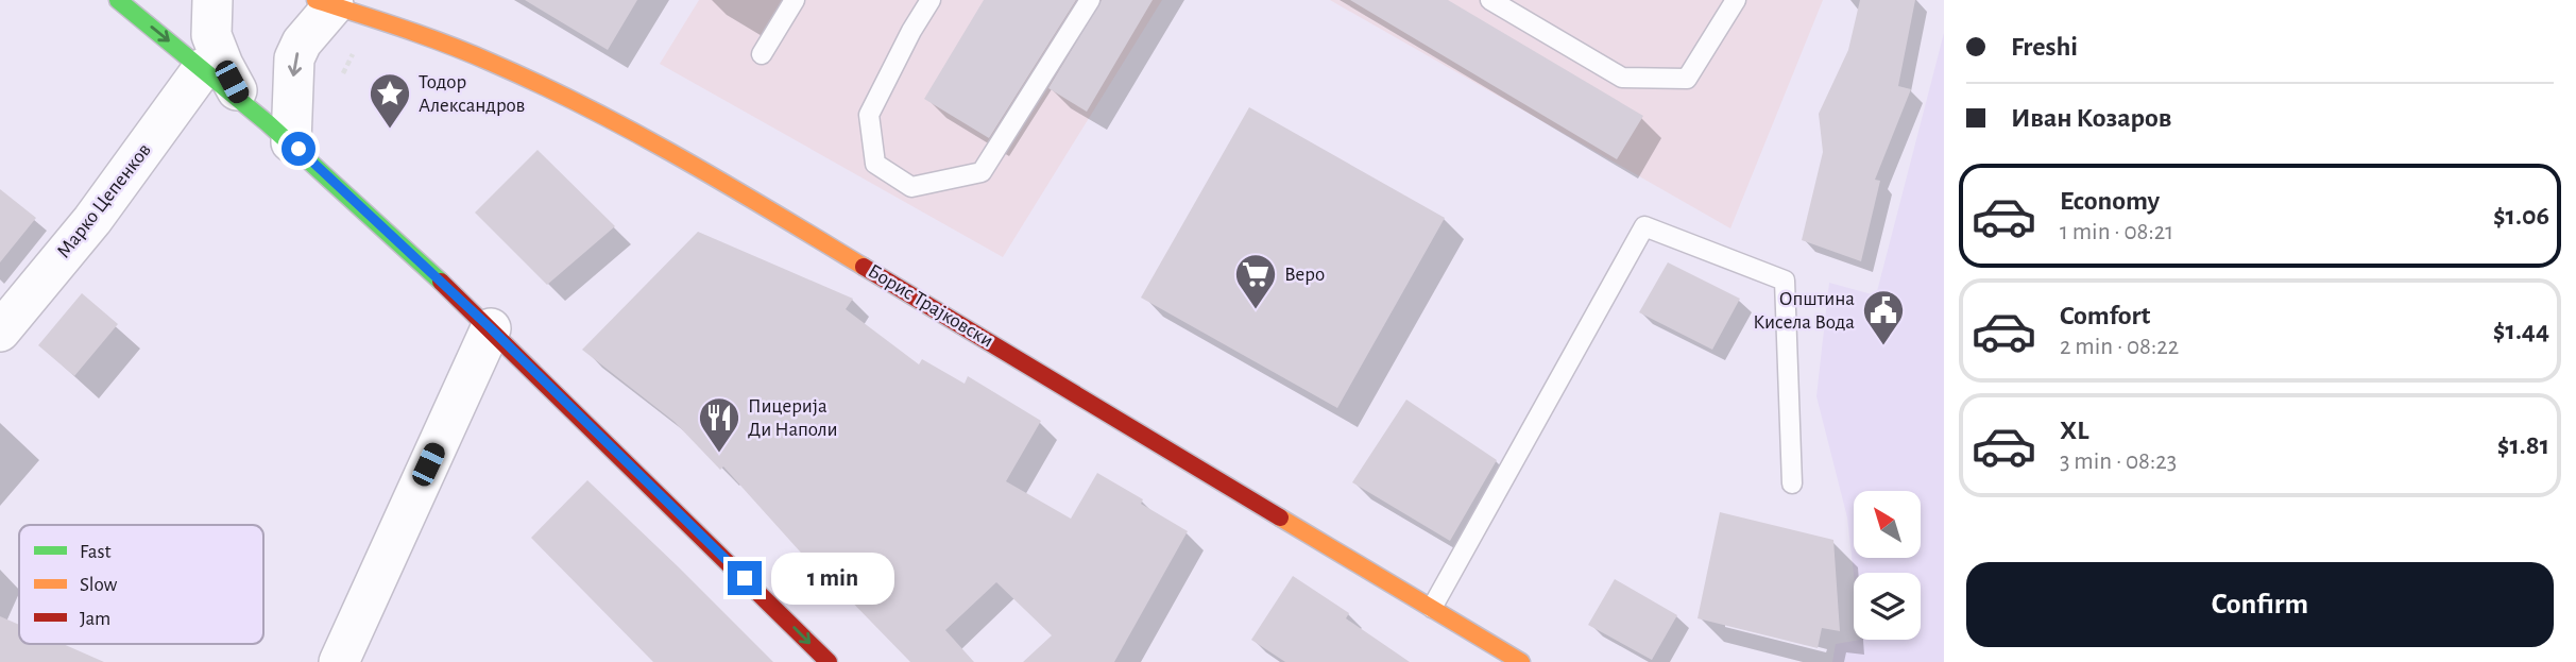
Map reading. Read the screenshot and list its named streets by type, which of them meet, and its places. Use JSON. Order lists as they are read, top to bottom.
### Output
{
  "streets": {
    "street": ["Марко Цепенков", "Борис Трајковски"]
  },
  "places": {
    "place": ["Тодор Александров"],
    "supermarket": ["Веро"],
    "public building": ["Општина Кисела Вода"],
    "restaurant": ["Пицерија Ди Наполи"]
  },
  "legend": ["Fast", "Slow", "Jam"],
  "north": "top left",
  "page": {
    "banner": ["Freshi", "Иван Козаров"],
    "list": [
      {
        "name": "Economy",
        "note": "1 min · 08:21",
        "value": "$1.06"
      },
      {
        "name": "Comfort",
        "note": "2 min · 08:22",
        "value": "$1.44"
      },
      {
        "name": "XL",
        "note": "3 min · 08:23",
        "value": "$1.81"
      }
    ],
    "buttons": "Confirm",
    "bubble": "1 min"
  }
}
